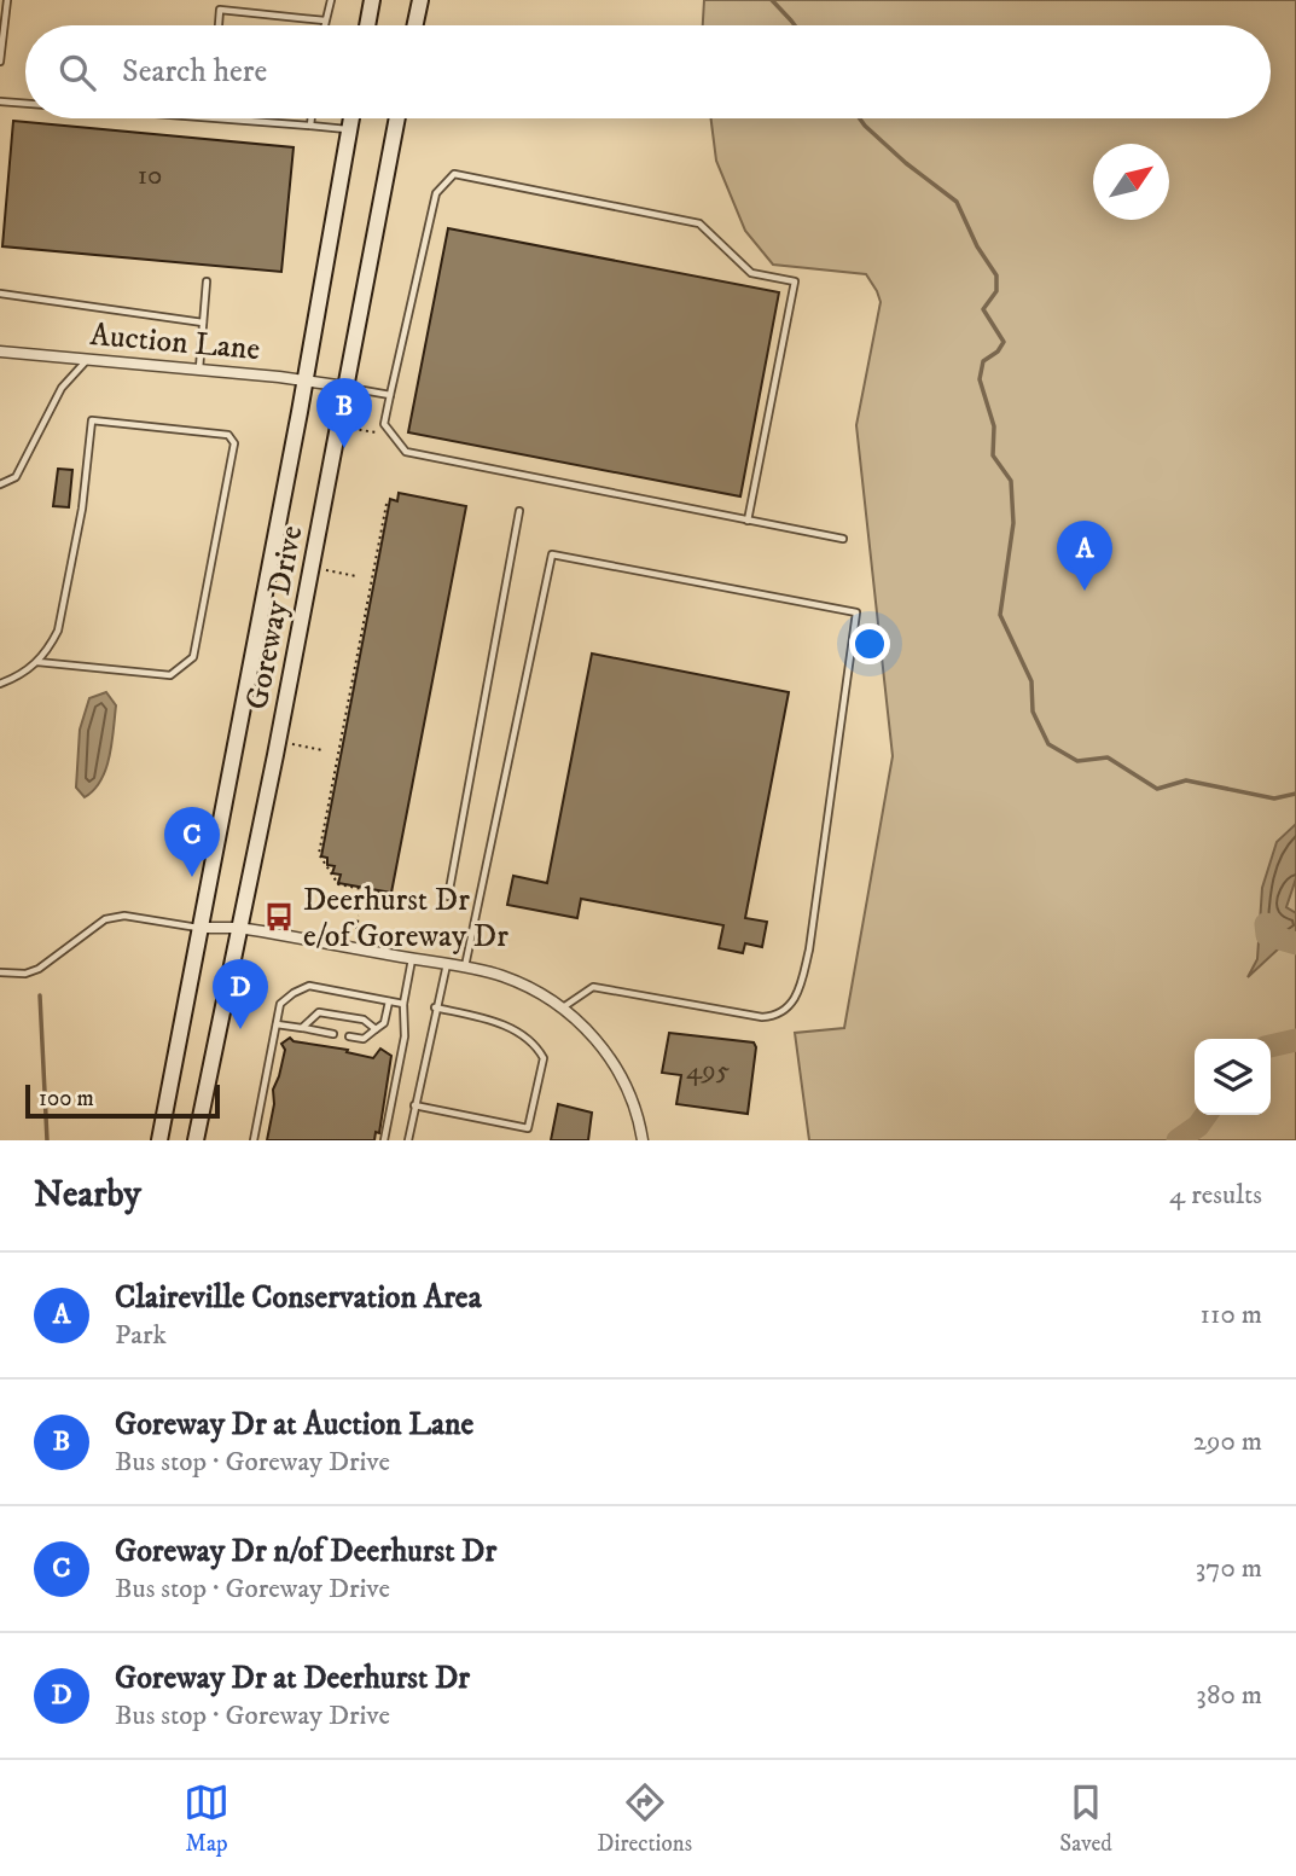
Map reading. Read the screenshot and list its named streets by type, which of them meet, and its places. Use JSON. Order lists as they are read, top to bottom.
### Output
{
  "streets": {
    "main road": ["Goreway Drive"],
    "street": ["Auction Lane"]
  },
  "crossings": [
    ["Auction Lane", "Goreway Drive"]
  ],
  "places": {
    "bus stop": ["Deerhurst Dr e/of Goreway Dr"]
  },
  "house_numbers": ["10", "495"],
  "scale_bar": "100 m",
  "north": "top right",
  "page": {
    "search": "Search here",
    "pins": [
      "B",
      "A",
      "C",
      "D"
    ],
    "scale": "100 m",
    "heading": ["Nearby", "4 results"],
    "list": [
      {
        "mark": "A",
        "name": "Claireville Conservation Area",
        "note": "Park",
        "value": "110 m"
      },
      {
        "mark": "B",
        "name": "Goreway Dr at Auction Lane",
        "note": "Bus stop · Goreway Drive",
        "value": "290 m"
      },
      {
        "mark": "C",
        "name": "Goreway Dr n/of Deerhurst Dr",
        "note": "Bus stop · Goreway Drive",
        "value": "370 m"
      },
      {
        "mark": "D",
        "name": "Goreway Dr at Deerhurst Dr",
        "note": "Bus stop · Goreway Drive",
        "value": "380 m"
      }
    ],
    "nav": ["Map", "Directions", "Saved"]
  }
}
